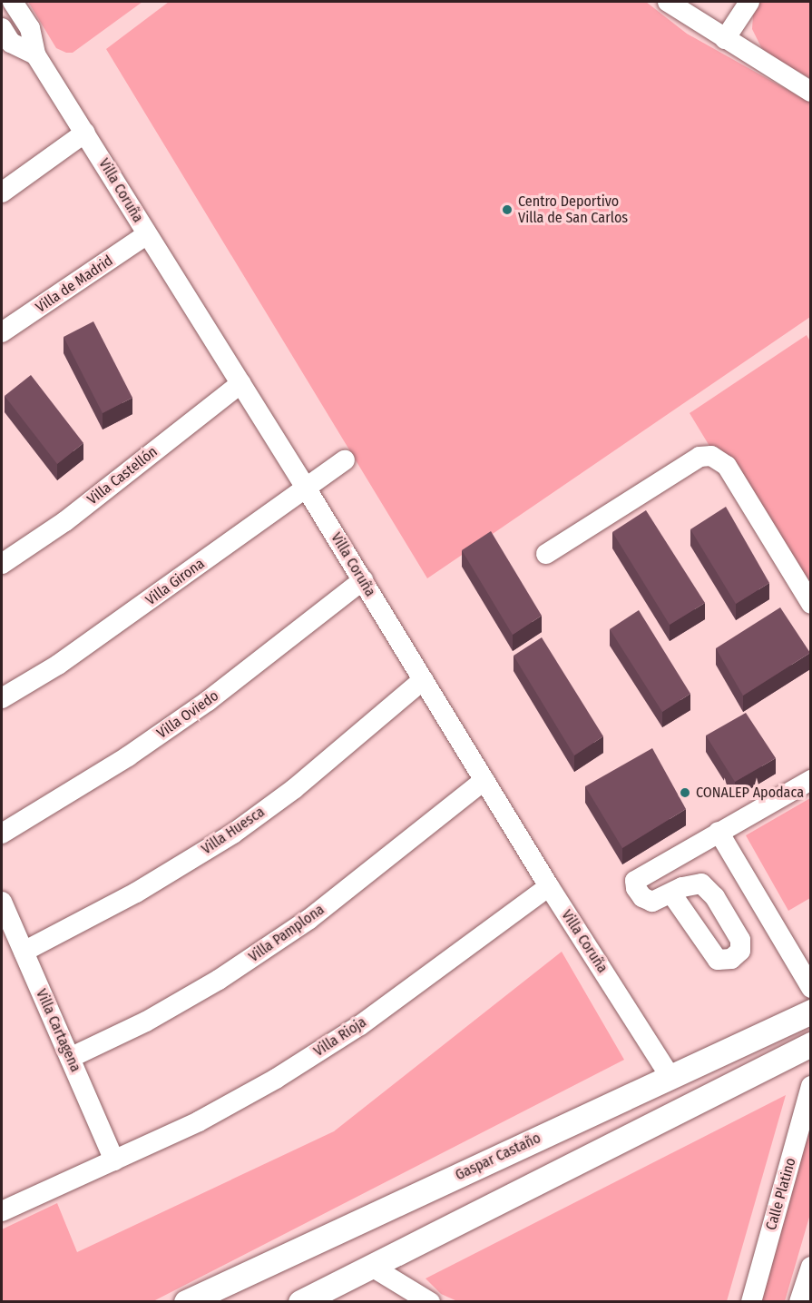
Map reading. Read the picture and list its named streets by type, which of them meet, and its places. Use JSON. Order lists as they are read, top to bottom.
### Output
{
  "streets": {
    "main road": ["Gaspar Castaño"],
    "street": [
      "Villa Coruña",
      "Villa de Madrid",
      "Villa Castellón",
      "Villa Girona",
      "Villa Oviedo",
      "Villa Huesca",
      "Villa Pamplona",
      "Villa Cartagena",
      "Villa Rioja",
      "Calle Platino"
    ]
  },
  "crossings": [
    ["Villa Coruña", "Villa de Madrid"],
    ["Villa Coruña", "Villa Castellón"],
    ["Villa Coruña", "Villa Girona"],
    ["Villa Coruña", "Villa Oviedo"],
    ["Villa Coruña", "Villa Huesca"],
    ["Villa Coruña", "Villa Pamplona"],
    ["Villa Coruña", "Villa Rioja"],
    ["Villa Coruña", "Gaspar Castaño"],
    ["Villa Huesca", "Villa Cartagena"],
    ["Villa Pamplona", "Villa Cartagena"],
    ["Villa Cartagena", "Villa Rioja"]
  ],
  "places": ["Centro Deportivo Villa de San Carlos", "CONALEP Apodaca"]
}
